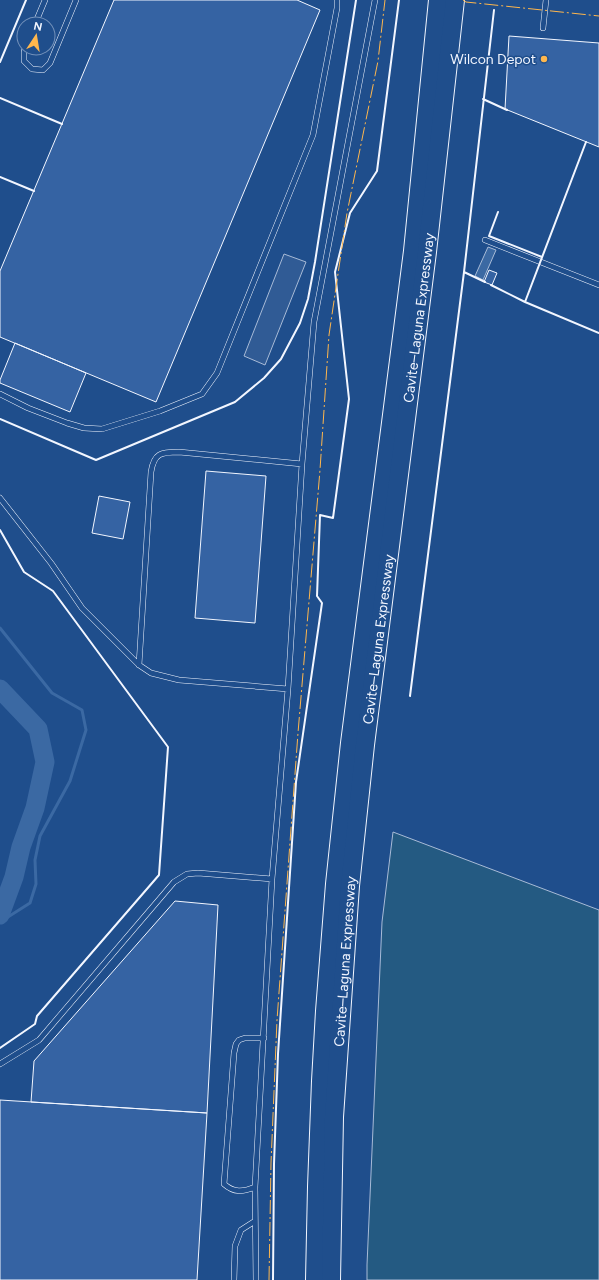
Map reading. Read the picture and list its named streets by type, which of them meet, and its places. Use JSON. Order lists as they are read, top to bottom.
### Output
{
  "streets": {
    "highway": ["Cavite–Laguna Expressway"]
  },
  "places": ["Wilcon Depot"],
  "north": "top"
}
